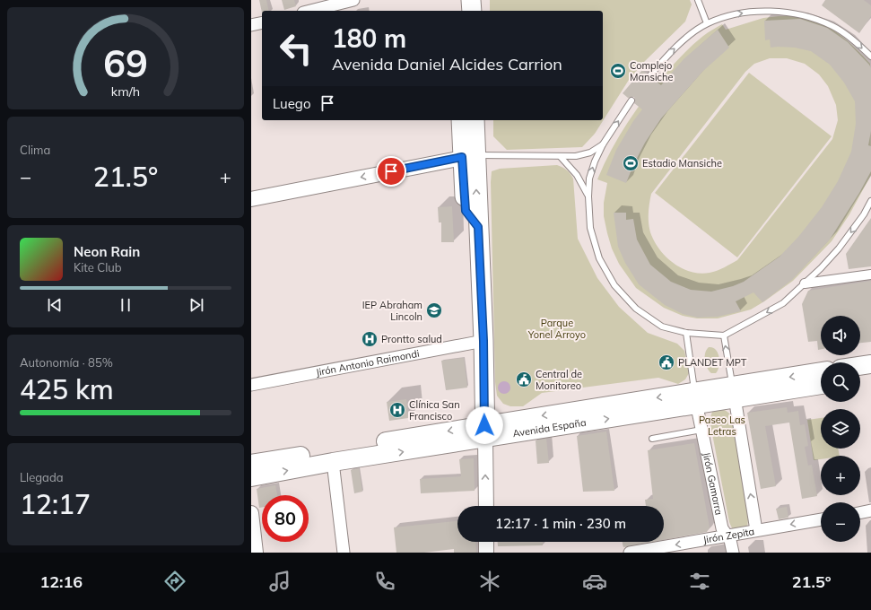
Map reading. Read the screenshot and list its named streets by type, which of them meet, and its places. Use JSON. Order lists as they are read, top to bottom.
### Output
{
  "streets": {
    "main road": ["Avenida España"],
    "street": ["Jirón Antonio Raimondi", "Jirón Gamarra", "Jirón Zepita"]
  },
  "crossings": [
    ["Avenida España", "Jirón Gamarra"],
    ["Jirón Gamarra", "Jirón Zepita"]
  ],
  "one_way": ["Jirón Zepita"],
  "parks": ["Parque Yonel Arroyo", "Paseo Las Letras"],
  "places": {
    "sports": ["Complejo Mansiche", "Estadio Mansiche"],
    "school or university": ["IEP Abraham Lincoln"],
    "hospital": ["Prontto salud", "Clínica San Francisco"],
    "public building": ["PLANDET MPT", "Central de Monitoreo"]
  },
  "page": {
    "turn": ["180 m", "Avenida Daniel Alcides Carrion"],
    "then": "Luego",
    "tile": [
      "Clima",
      ["Autonomía · 85%", "425 km"],
      ["Llegada", "12:17"]
    ],
    "heat": ["−", "21.5°", "+"],
    "song": ["Neon Rain", "Kite Club"],
    "map_buttons": ["+", "−"],
    "limit": "80",
    "trip": "12:17 · 1 min · 230 m",
    "tabs": ["12:16", "21.5°"],
    "gauge": ["69", "km/h"]
  }
}
